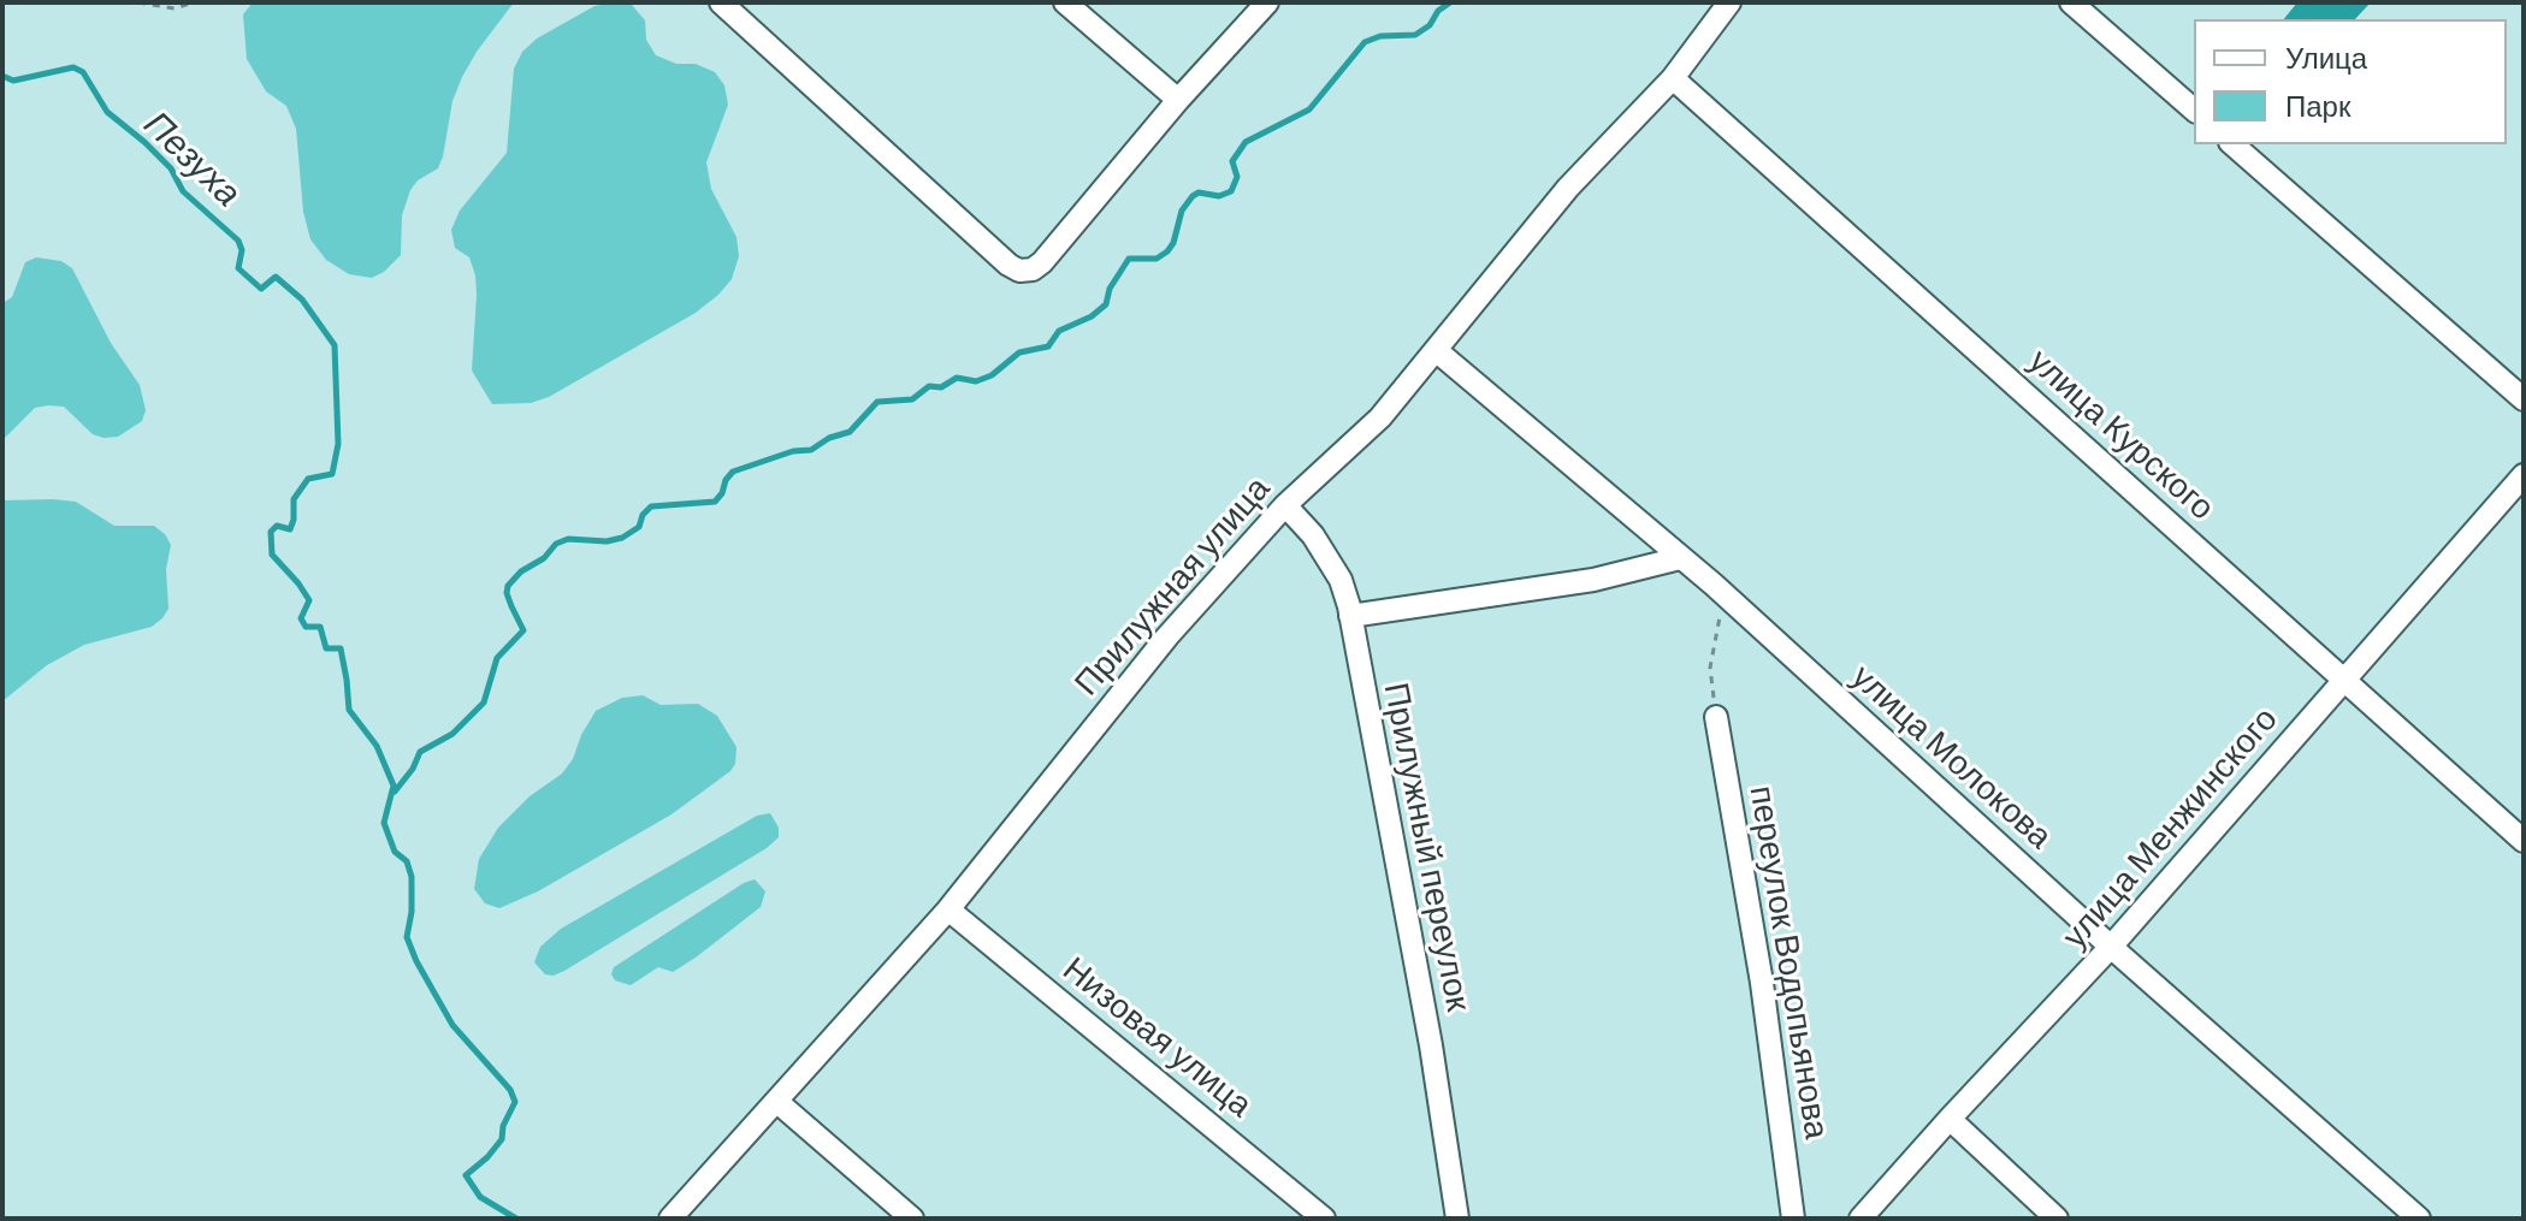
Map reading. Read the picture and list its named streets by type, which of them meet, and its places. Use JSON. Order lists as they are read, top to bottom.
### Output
{
  "streets": {
    "street": [
      "улица Курского",
      "Прилужная улица",
      "улица Молокова",
      "улица Менжинского",
      "Прилужный переулок",
      "переулок Водопьянова",
      "Низовая улица"
    ]
  },
  "crossings": [
    ["улица Курского", "Прилужная улица"],
    ["улица Курского", "улица Менжинского"],
    ["Прилужная улица", "улица Молокова"],
    ["Прилужная улица", "Прилужный переулок"],
    ["Прилужная улица", "Низовая улица"],
    ["улица Молокова", "улица Менжинского"]
  ],
  "water": ["Пезуха"],
  "legend": ["Улица", "Парк"]
}
